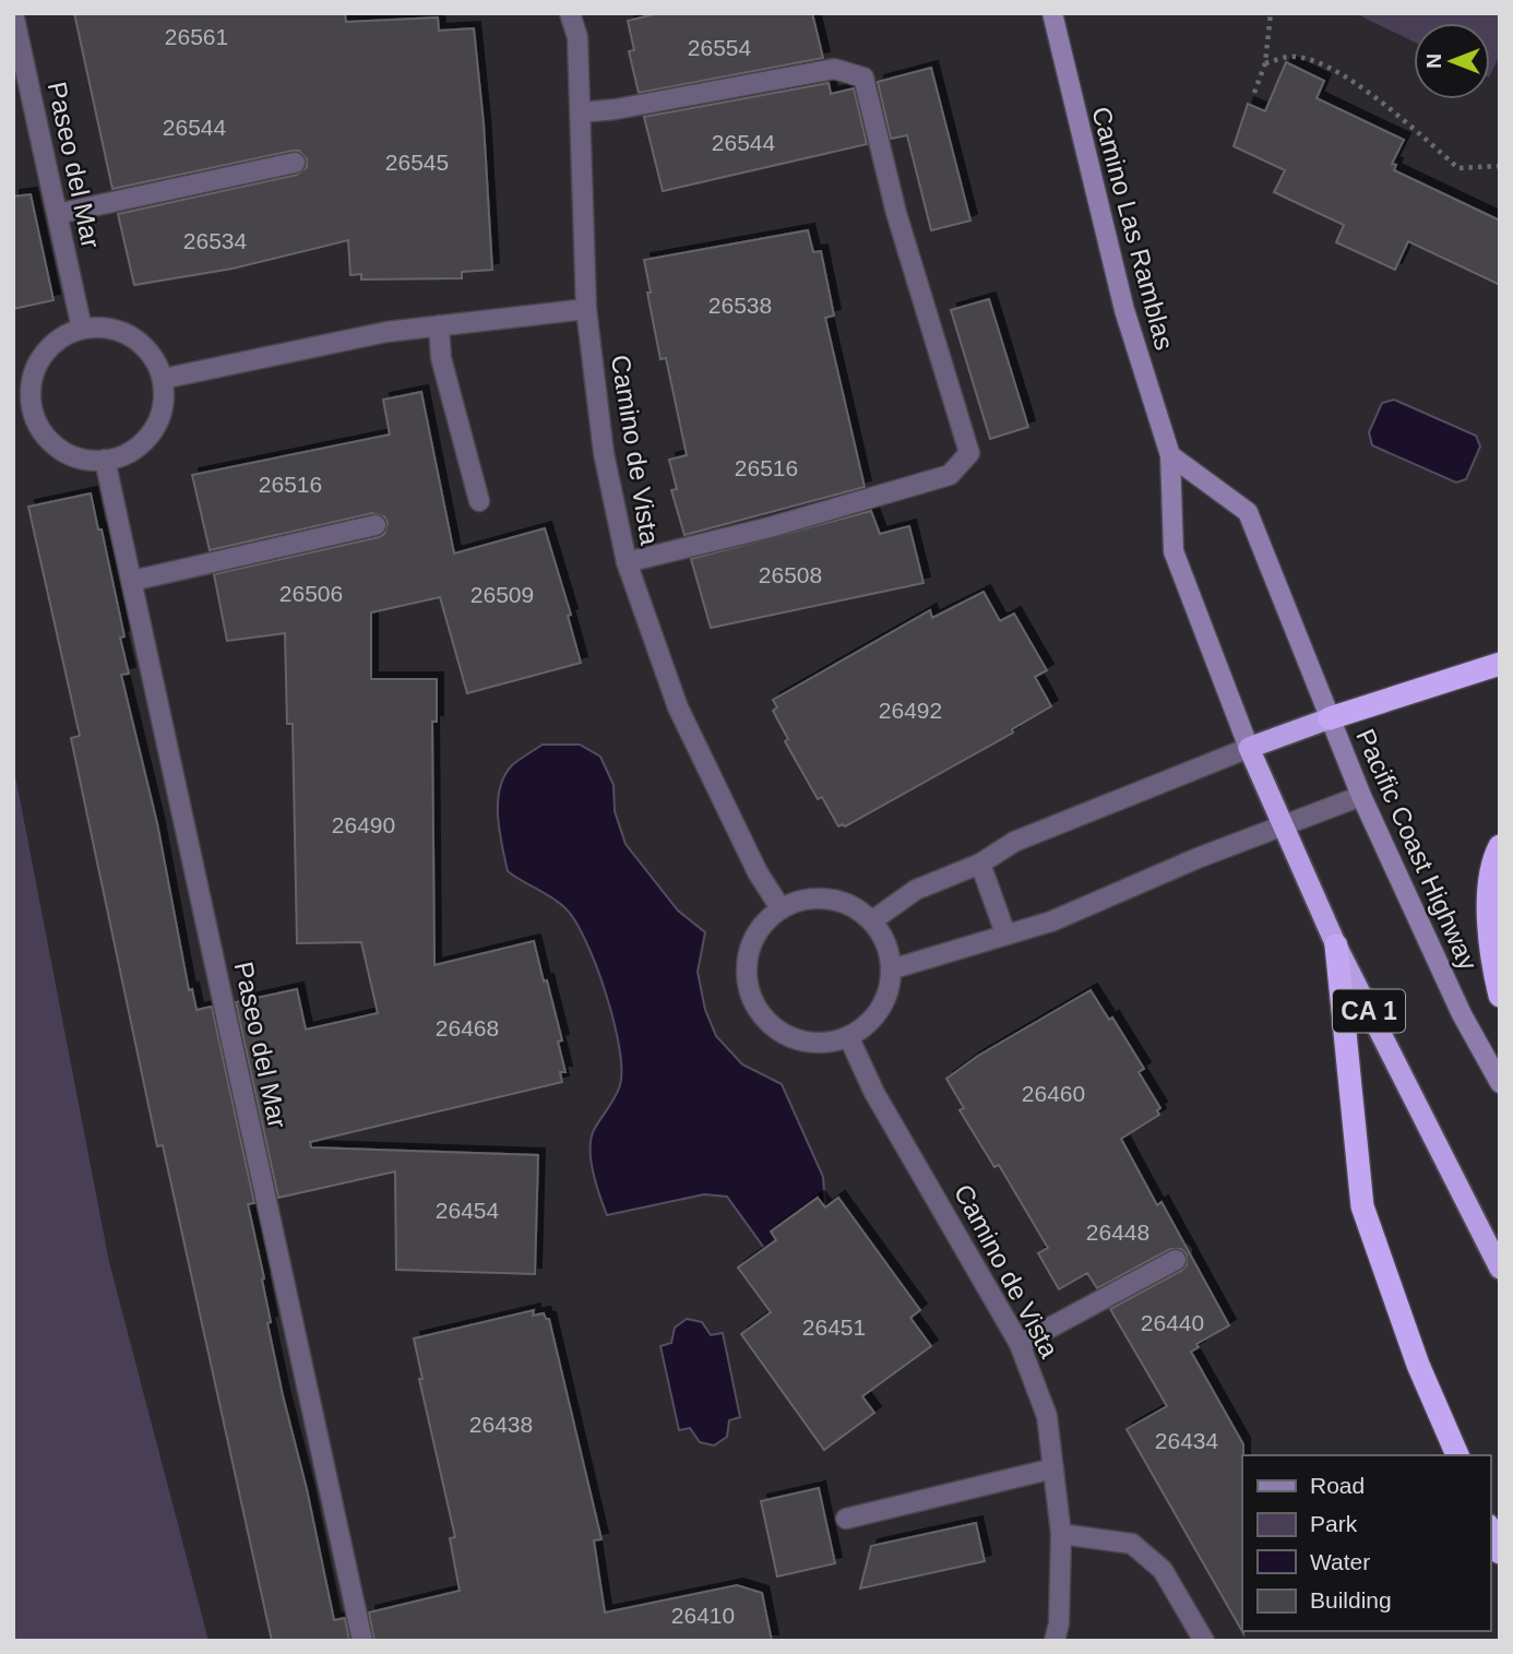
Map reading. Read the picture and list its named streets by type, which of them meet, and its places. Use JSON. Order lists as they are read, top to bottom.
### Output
{
  "streets": {
    "highway": ["CA 1"],
    "main road": ["Camino Las Ramblas", "Pacific Coast Highway"],
    "street": ["Paseo del Mar", "Camino de Vista"]
  },
  "crossings": [
    ["Camino Las Ramblas", "CA 1"]
  ],
  "house_numbers": [
    "26561",
    "26554",
    "26544",
    "26544",
    "26545",
    "26534",
    "26538",
    "26516",
    "26516",
    "26508",
    "26506",
    "26509",
    "26492",
    "26490",
    "26468",
    "26460",
    "26454",
    "26448",
    "26440",
    "26451",
    "26438",
    "26434",
    "26410"
  ],
  "legend": [
    "Road",
    "Park",
    "Water",
    "Building"
  ],
  "north": "left"
}
